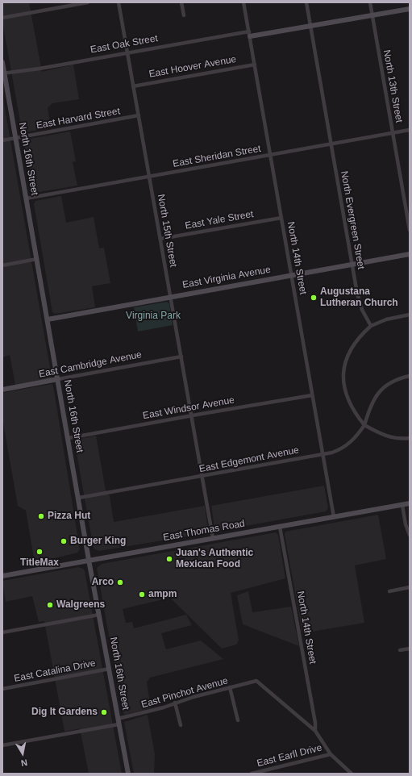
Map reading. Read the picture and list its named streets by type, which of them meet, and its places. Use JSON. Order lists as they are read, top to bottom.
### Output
{
  "streets": {
    "main road": [
      "East Oak Street",
      "North 16th Street",
      "East Virginia Avenue",
      "East Cambridge Avenue",
      "East Thomas Road"
    ],
    "street": [
      "East Hoover Avenue",
      "North 13th Street",
      "East Harvard Street",
      "East Sheridan Street",
      "East Yale Street",
      "North Evergreen Street",
      "North 15th Street",
      "North 14th Street",
      "East Windsor Avenue",
      "East Edgemont Avenue",
      "East Catalina Drive",
      "East Pinchot Avenue",
      "East Earll Drive"
    ]
  },
  "crossings": [
    ["East Oak Street", "North 13th Street"],
    ["East Oak Street", "North 16th Street"],
    ["East Oak Street", "North Evergreen Street"],
    ["East Oak Street", "North 15th Street"],
    ["East Oak Street", "North 14th Street"],
    ["East Hoover Avenue", "North 15th Street"],
    ["East Hoover Avenue", "North 14th Street"],
    ["North 13th Street", "East Sheridan Street"],
    ["East Harvard Street", "North 16th Street"],
    ["East Harvard Street", "North 15th Street"],
    ["East Sheridan Street", "North 16th Street"],
    ["East Sheridan Street", "North Evergreen Street"],
    ["East Sheridan Street", "North 15th Street"],
    ["East Sheridan Street", "North 14th Street"],
    ["North 16th Street", "East Virginia Avenue"],
    ["North 16th Street", "East Cambridge Avenue"],
    ["North 16th Street", "East Windsor Avenue"],
    ["North 16th Street", "East Edgemont Avenue"],
    ["North 16th Street", "East Thomas Road"],
    ["North 16th Street", "East Catalina Drive"],
    ["North 16th Street", "East Pinchot Avenue"],
    ["East Yale Street", "North 15th Street"],
    ["East Yale Street", "North 14th Street"],
    ["North Evergreen Street", "East Virginia Avenue"],
    ["North 15th Street", "East Virginia Avenue"],
    ["North 15th Street", "East Cambridge Avenue"],
    ["North 15th Street", "East Windsor Avenue"],
    ["North 15th Street", "East Edgemont Avenue"],
    ["North 15th Street", "East Thomas Road"],
    ["North 14th Street", "East Virginia Avenue"],
    ["North 14th Street", "East Windsor Avenue"],
    ["North 14th Street", "East Edgemont Avenue"],
    ["North 14th Street", "East Thomas Road"],
    ["North 14th Street", "East Pinchot Avenue"]
  ],
  "parks": ["Virginia Park"],
  "places": [
    "Augustana Lutheran Church",
    "Pizza Hut",
    "Burger King",
    "TitleMax",
    "Juan's Authentic Mexican Food",
    "Arco",
    "ampm",
    "Walgreens",
    "Dig It Gardens"
  ],
  "north": "bottom"
}
